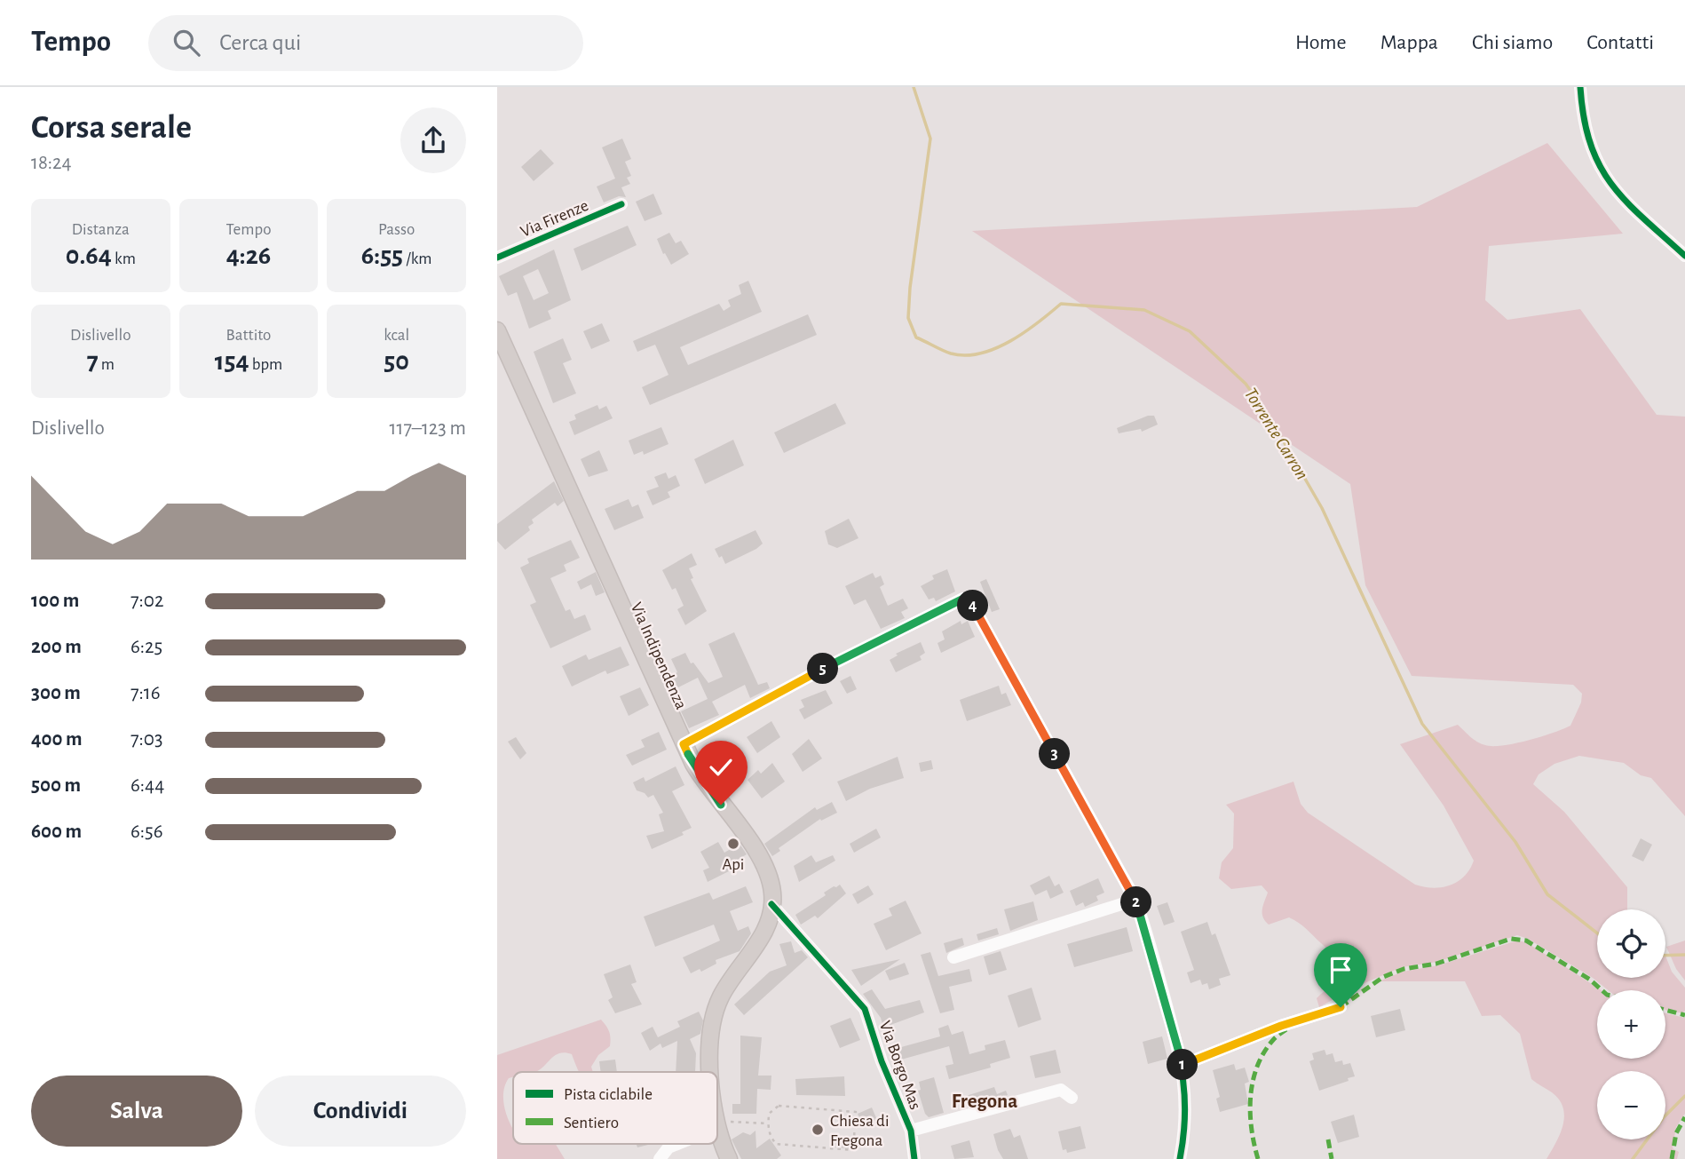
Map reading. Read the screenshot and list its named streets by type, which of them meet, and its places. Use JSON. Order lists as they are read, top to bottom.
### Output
{
  "streets": {
    "main road": ["Via Indipendenza"],
    "street": ["Via Firenze", "Via Borgo Mas"]
  },
  "crossings": [
    ["Via Indipendenza", "Via Borgo Mas"]
  ],
  "districts": ["Fregona"],
  "water": ["Torrente Carron"],
  "places": ["Api", "Chiesa di Fregona"],
  "legend": ["Pista ciclabile", "Sentiero"],
  "page": {
    "header": "Tempo",
    "search": "Cerca qui",
    "nav": [
      "Home",
      "Mappa",
      "Chi siamo",
      "Contatti"
    ],
    "heading": ["Corsa serale", "18:24"],
    "stats": [
      ["Distanza", "0.64 km"],
      ["Tempo", "4:26"],
      ["Passo", "6:55 /km"],
      ["Dislivello", "7 m"],
      ["Battito", "154 bpm"],
      ["kcal", "50"]
    ],
    "chart": ["Dislivello", "117–123 m"],
    "list": [
      {
        "name": "100 m",
        "note": "7:02"
      },
      {
        "name": "200 m",
        "note": "6:25"
      },
      {
        "name": "300 m",
        "note": "7:16"
      },
      {
        "name": "400 m",
        "note": "7:03"
      },
      {
        "name": "500 m",
        "note": "6:44"
      },
      {
        "name": "600 m",
        "note": "6:56"
      }
    ],
    "pins": [
      "4",
      "5",
      "3",
      "2",
      "1"
    ],
    "map_buttons": ["+", "−"],
    "buttons": ["Salva", "Condividi"]
  }
}
